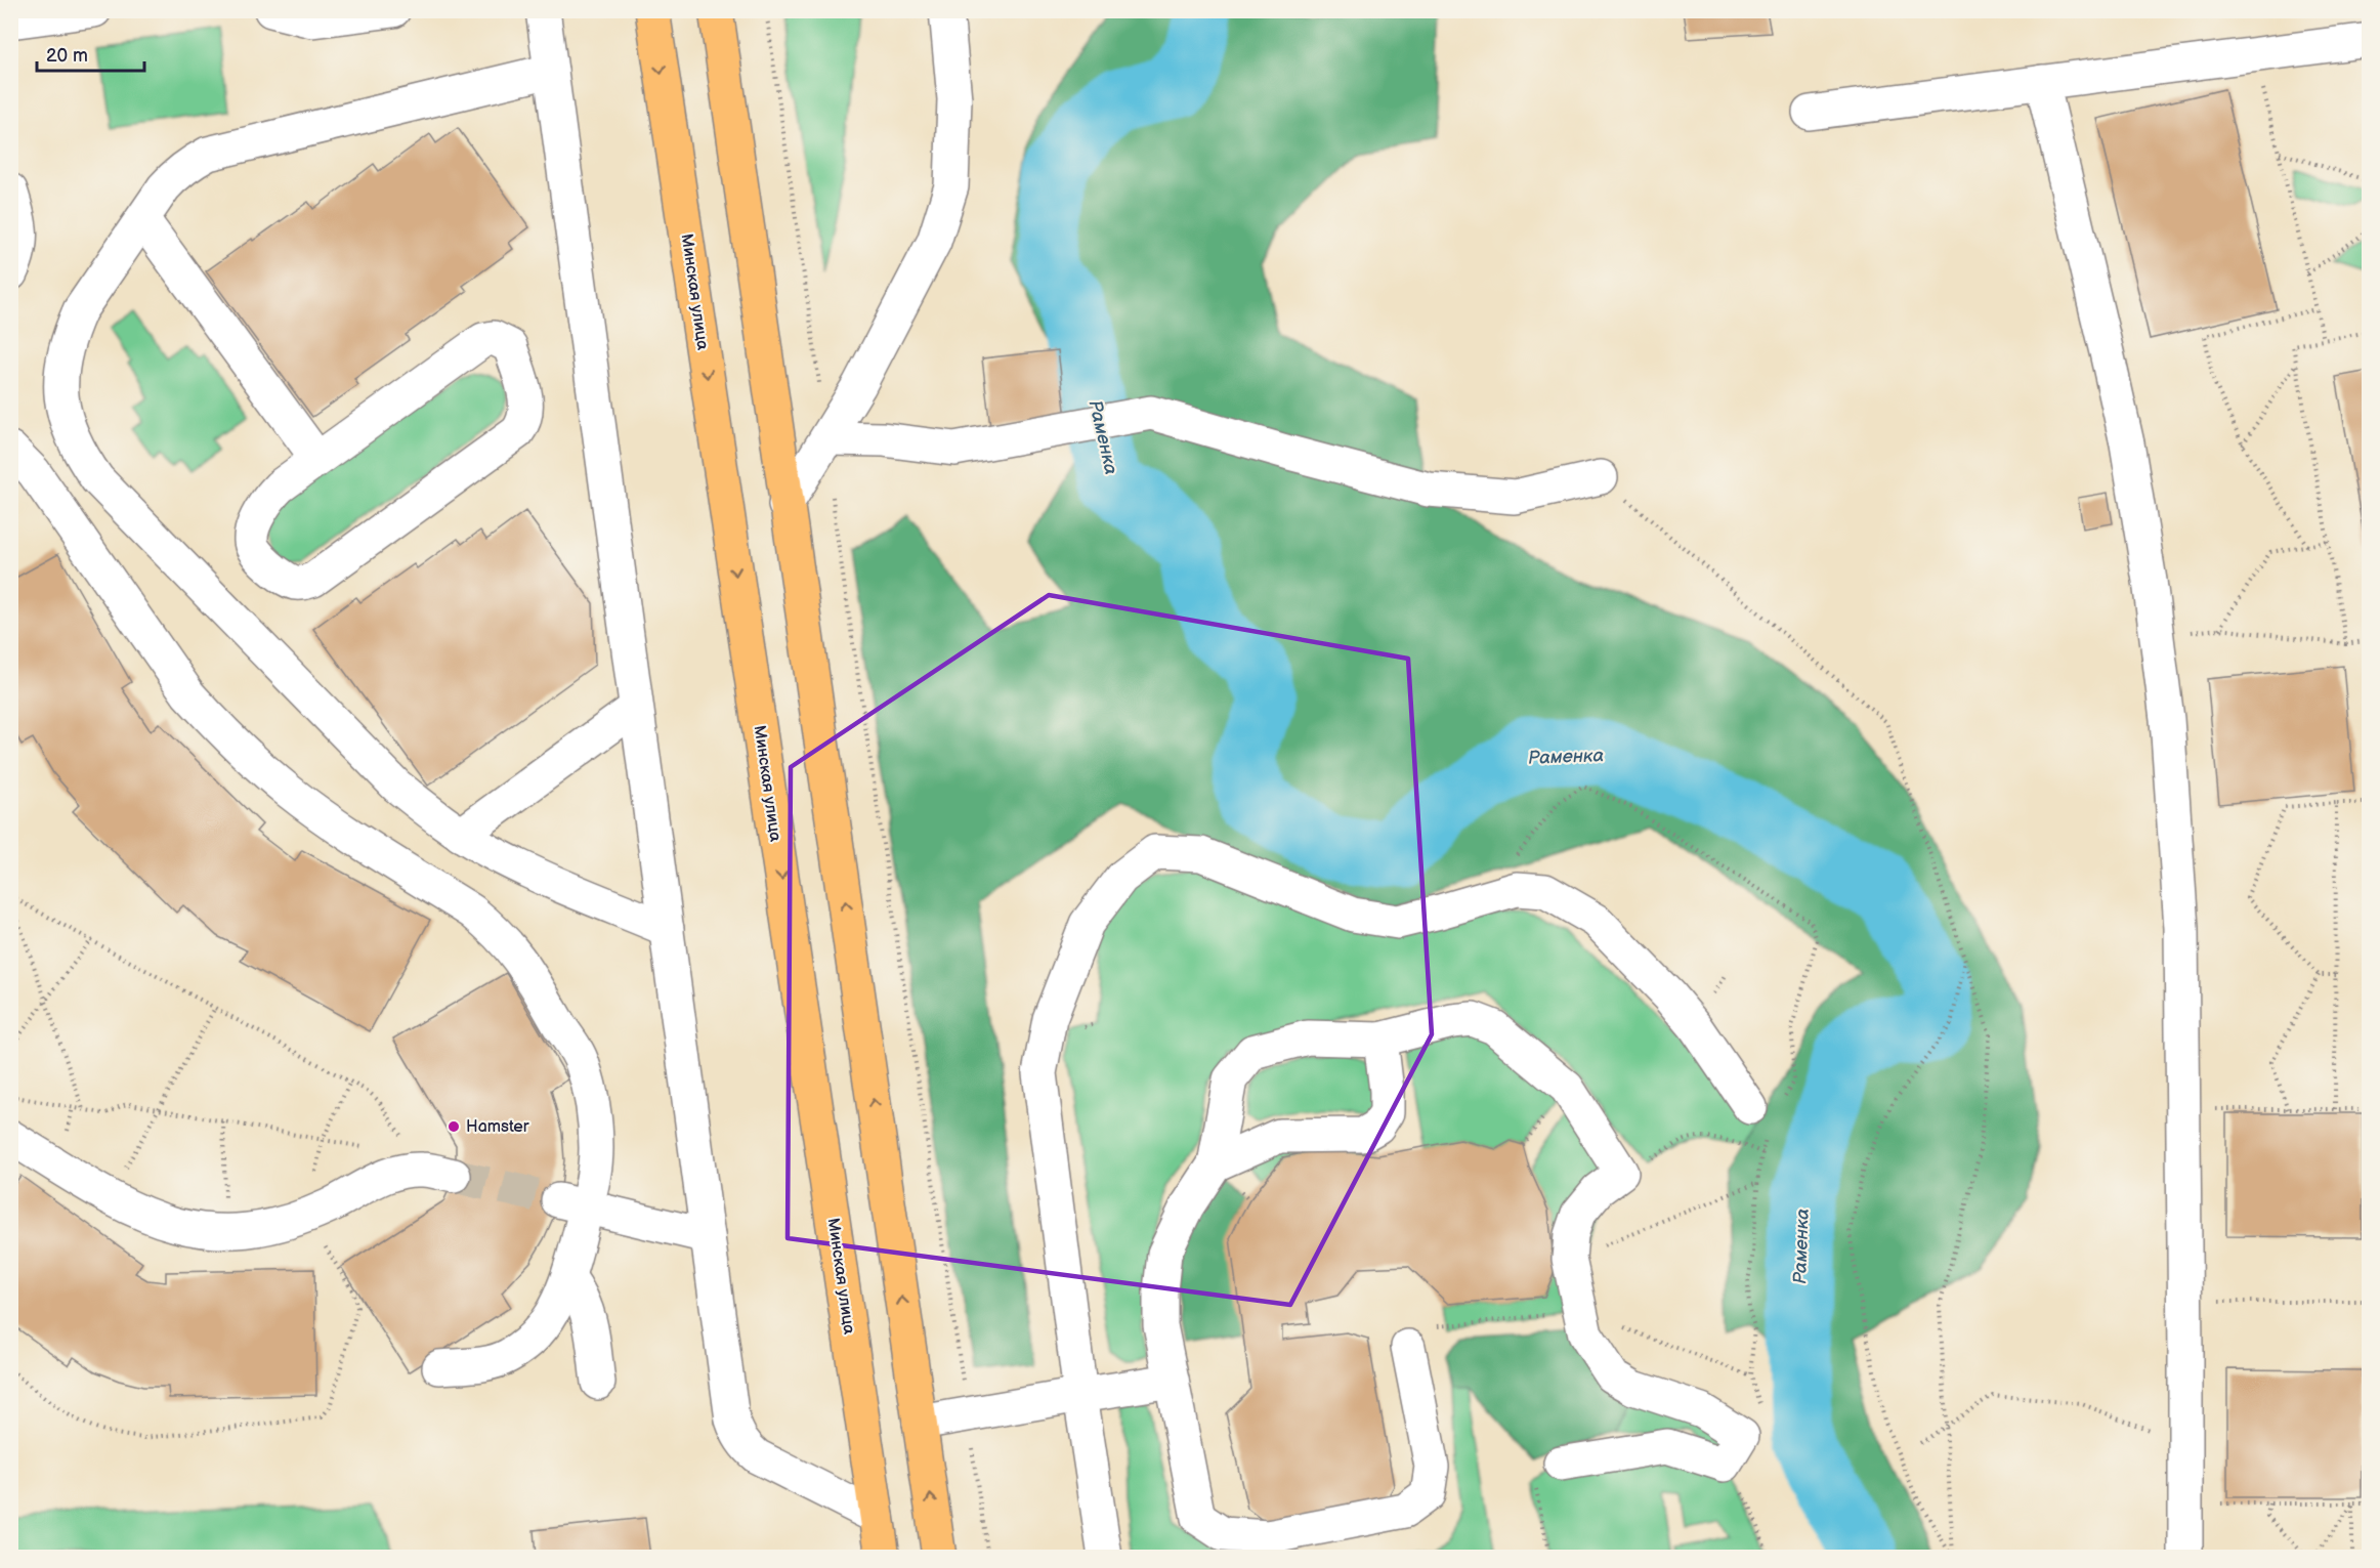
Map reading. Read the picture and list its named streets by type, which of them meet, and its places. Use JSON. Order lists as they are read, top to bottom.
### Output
{
  "streets": {
    "main road": ["Минская улица"]
  },
  "water": ["Раменка"],
  "places": ["Hamster"],
  "scale_bar": "20 m"
}
